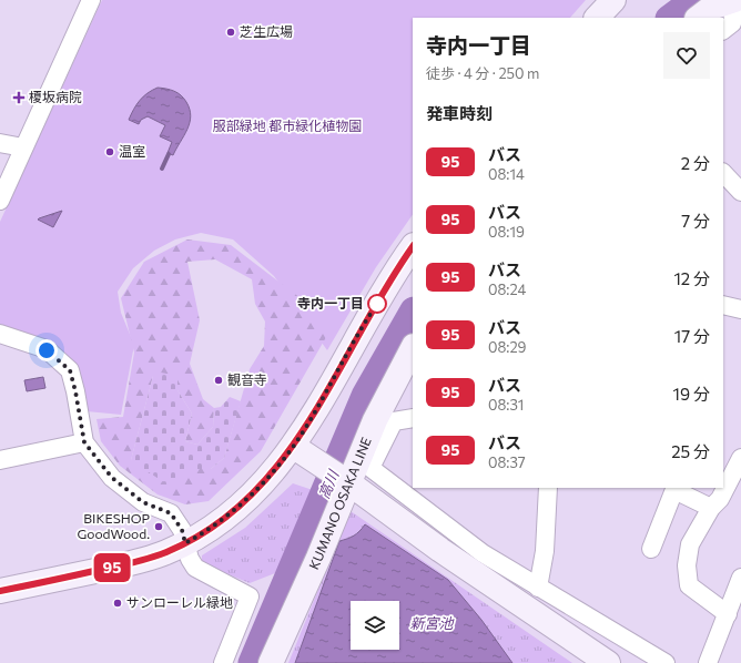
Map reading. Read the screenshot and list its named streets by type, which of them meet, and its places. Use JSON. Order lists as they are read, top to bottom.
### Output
{
  "streets": {
    "street": ["KUMANO OSAKA LINE"]
  },
  "water": ["高川", "新宮池"],
  "parks": ["服部緑地 都市緑化植物園"],
  "places": {
    "other": [
      "芝生広場",
      "温室",
      "寺内一丁目",
      "観音寺",
      "BIKESHOP GoodWood.",
      "サンローレル緑地"
    ],
    "health": ["榎坂病院"]
  },
  "lines": ["bus line 95"],
  "page": {
    "on_map": "95",
    "heading": [
      ["寺内一丁目", "徒歩 · 4 分 · 250 m"],
      "発車時刻"
    ],
    "list": [
      {
        "mark": "95",
        "name": "バス",
        "note": "08:14",
        "value": "2 分"
      },
      {
        "mark": "95",
        "name": "バス",
        "note": "08:19",
        "value": "7 分"
      },
      {
        "mark": "95",
        "name": "バス",
        "note": "08:24",
        "value": "12 分"
      },
      {
        "mark": "95",
        "name": "バス",
        "note": "08:29",
        "value": "17 分"
      },
      {
        "mark": "95",
        "name": "バス",
        "note": "08:31",
        "value": "19 分"
      },
      {
        "mark": "95",
        "name": "バス",
        "note": "08:37",
        "value": "25 分"
      }
    ]
  }
}
